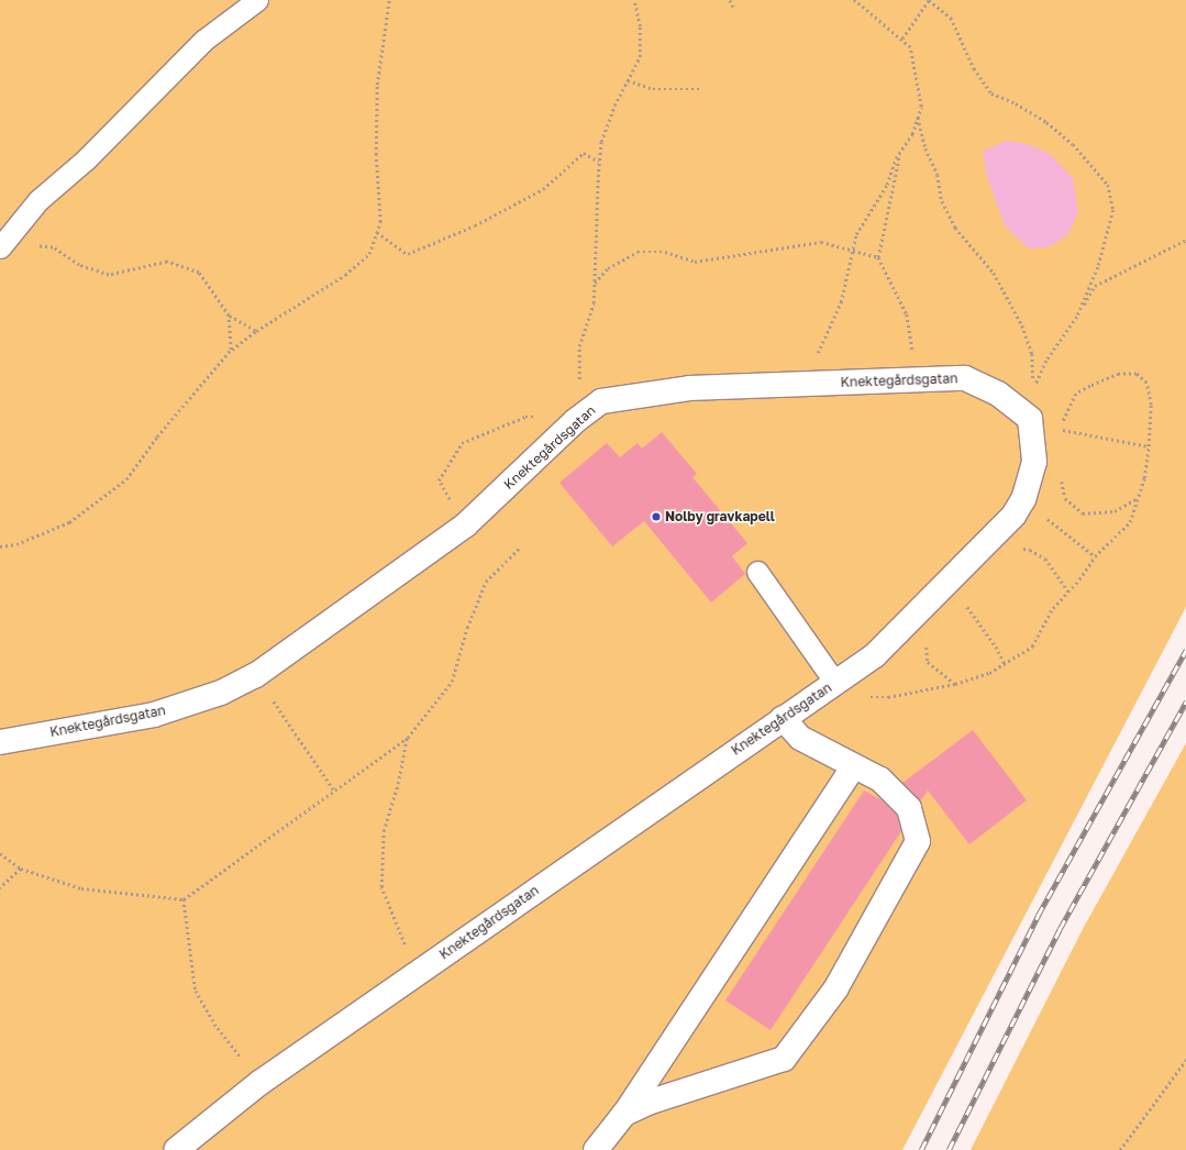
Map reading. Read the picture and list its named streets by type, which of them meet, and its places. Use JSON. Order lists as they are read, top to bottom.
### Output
{
  "streets": {
    "street": ["Knektegårdsgatan"]
  },
  "places": ["Nolby gravkapell"]
}
